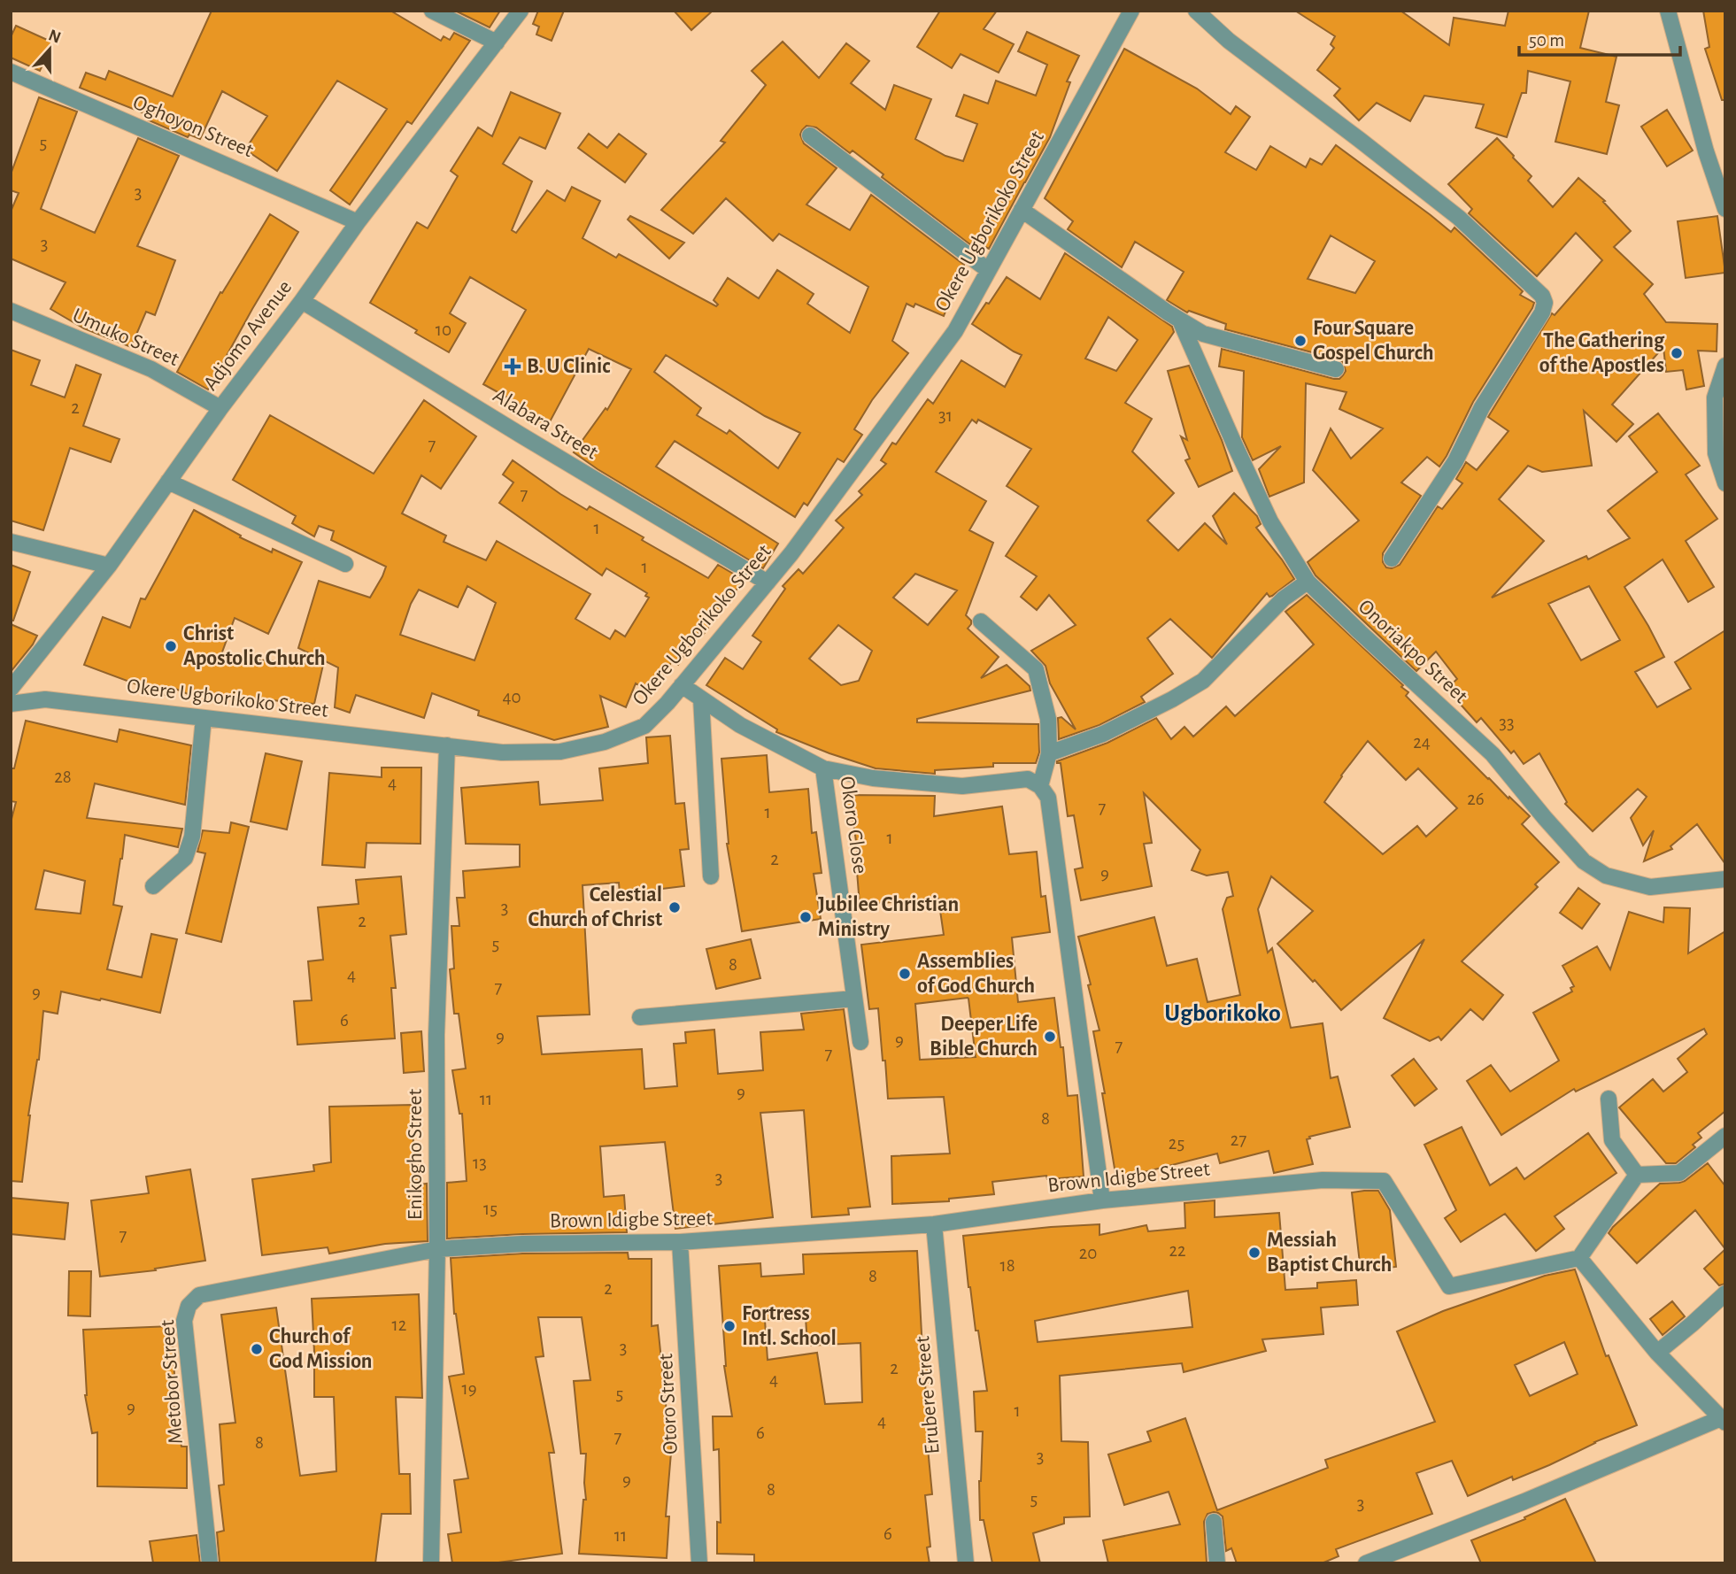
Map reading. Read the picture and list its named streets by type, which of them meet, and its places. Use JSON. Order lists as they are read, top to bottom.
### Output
{
  "streets": {
    "street": [
      "Oghoyon Street",
      "Okere Ugborikoko Street",
      "Adjomo Avenue",
      "Umuko Street",
      "Alabara Street",
      "Onoriakpo Street",
      "Okoro Close",
      "Enikogho Street",
      "Brown Idigbe Street",
      "Metobor Street",
      "Erubere Street",
      "Otoro Street"
    ]
  },
  "crossings": [
    ["Oghoyon Street", "Adjomo Avenue"],
    ["Okere Ugborikoko Street", "Alabara Street"],
    ["Okere Ugborikoko Street", "Enikogho Street"],
    ["Adjomo Avenue", "Umuko Street"],
    ["Adjomo Avenue", "Alabara Street"],
    ["Enikogho Street", "Brown Idigbe Street"],
    ["Enikogho Street", "Metobor Street"],
    ["Brown Idigbe Street", "Metobor Street"],
    ["Brown Idigbe Street", "Erubere Street"],
    ["Brown Idigbe Street", "Otoro Street"]
  ],
  "districts": ["Ugborikoko"],
  "places": {
    "other": [
      "Four Square Gospel Church",
      "The Gathering of the Apostles",
      "Christ Apostolic Church",
      "Celestial Church of Christ",
      "Jubilee Christian Ministry",
      "Assemblies of God Church",
      "Deeper Life Bible Church",
      "Messiah Baptist Church",
      "Fortress Intl. School",
      "Church of God Mission"
    ],
    "health": ["B. U Clinic"]
  },
  "house_numbers": [
    "5",
    "3",
    "3",
    "10",
    "2",
    "31",
    "7",
    "7",
    "1",
    "1",
    "40",
    "33",
    "24",
    "28",
    "4",
    "26",
    "7",
    "1",
    "1",
    "2",
    "9",
    "3",
    "2",
    "5",
    "8",
    "4",
    "7",
    "9",
    "6",
    "9",
    "9",
    "7",
    "7",
    "9",
    "11",
    "8",
    "27",
    "25",
    "13",
    "3",
    "15",
    "7",
    "22",
    "20",
    "18",
    "8",
    "2",
    "12",
    "3",
    "2",
    "4",
    "19",
    "5",
    "9",
    "1",
    "4",
    "6",
    "7",
    "8",
    "3",
    "9",
    "8",
    "5",
    "3",
    "6",
    "11"
  ],
  "scale_bar": "50 m",
  "north": "top"
}
